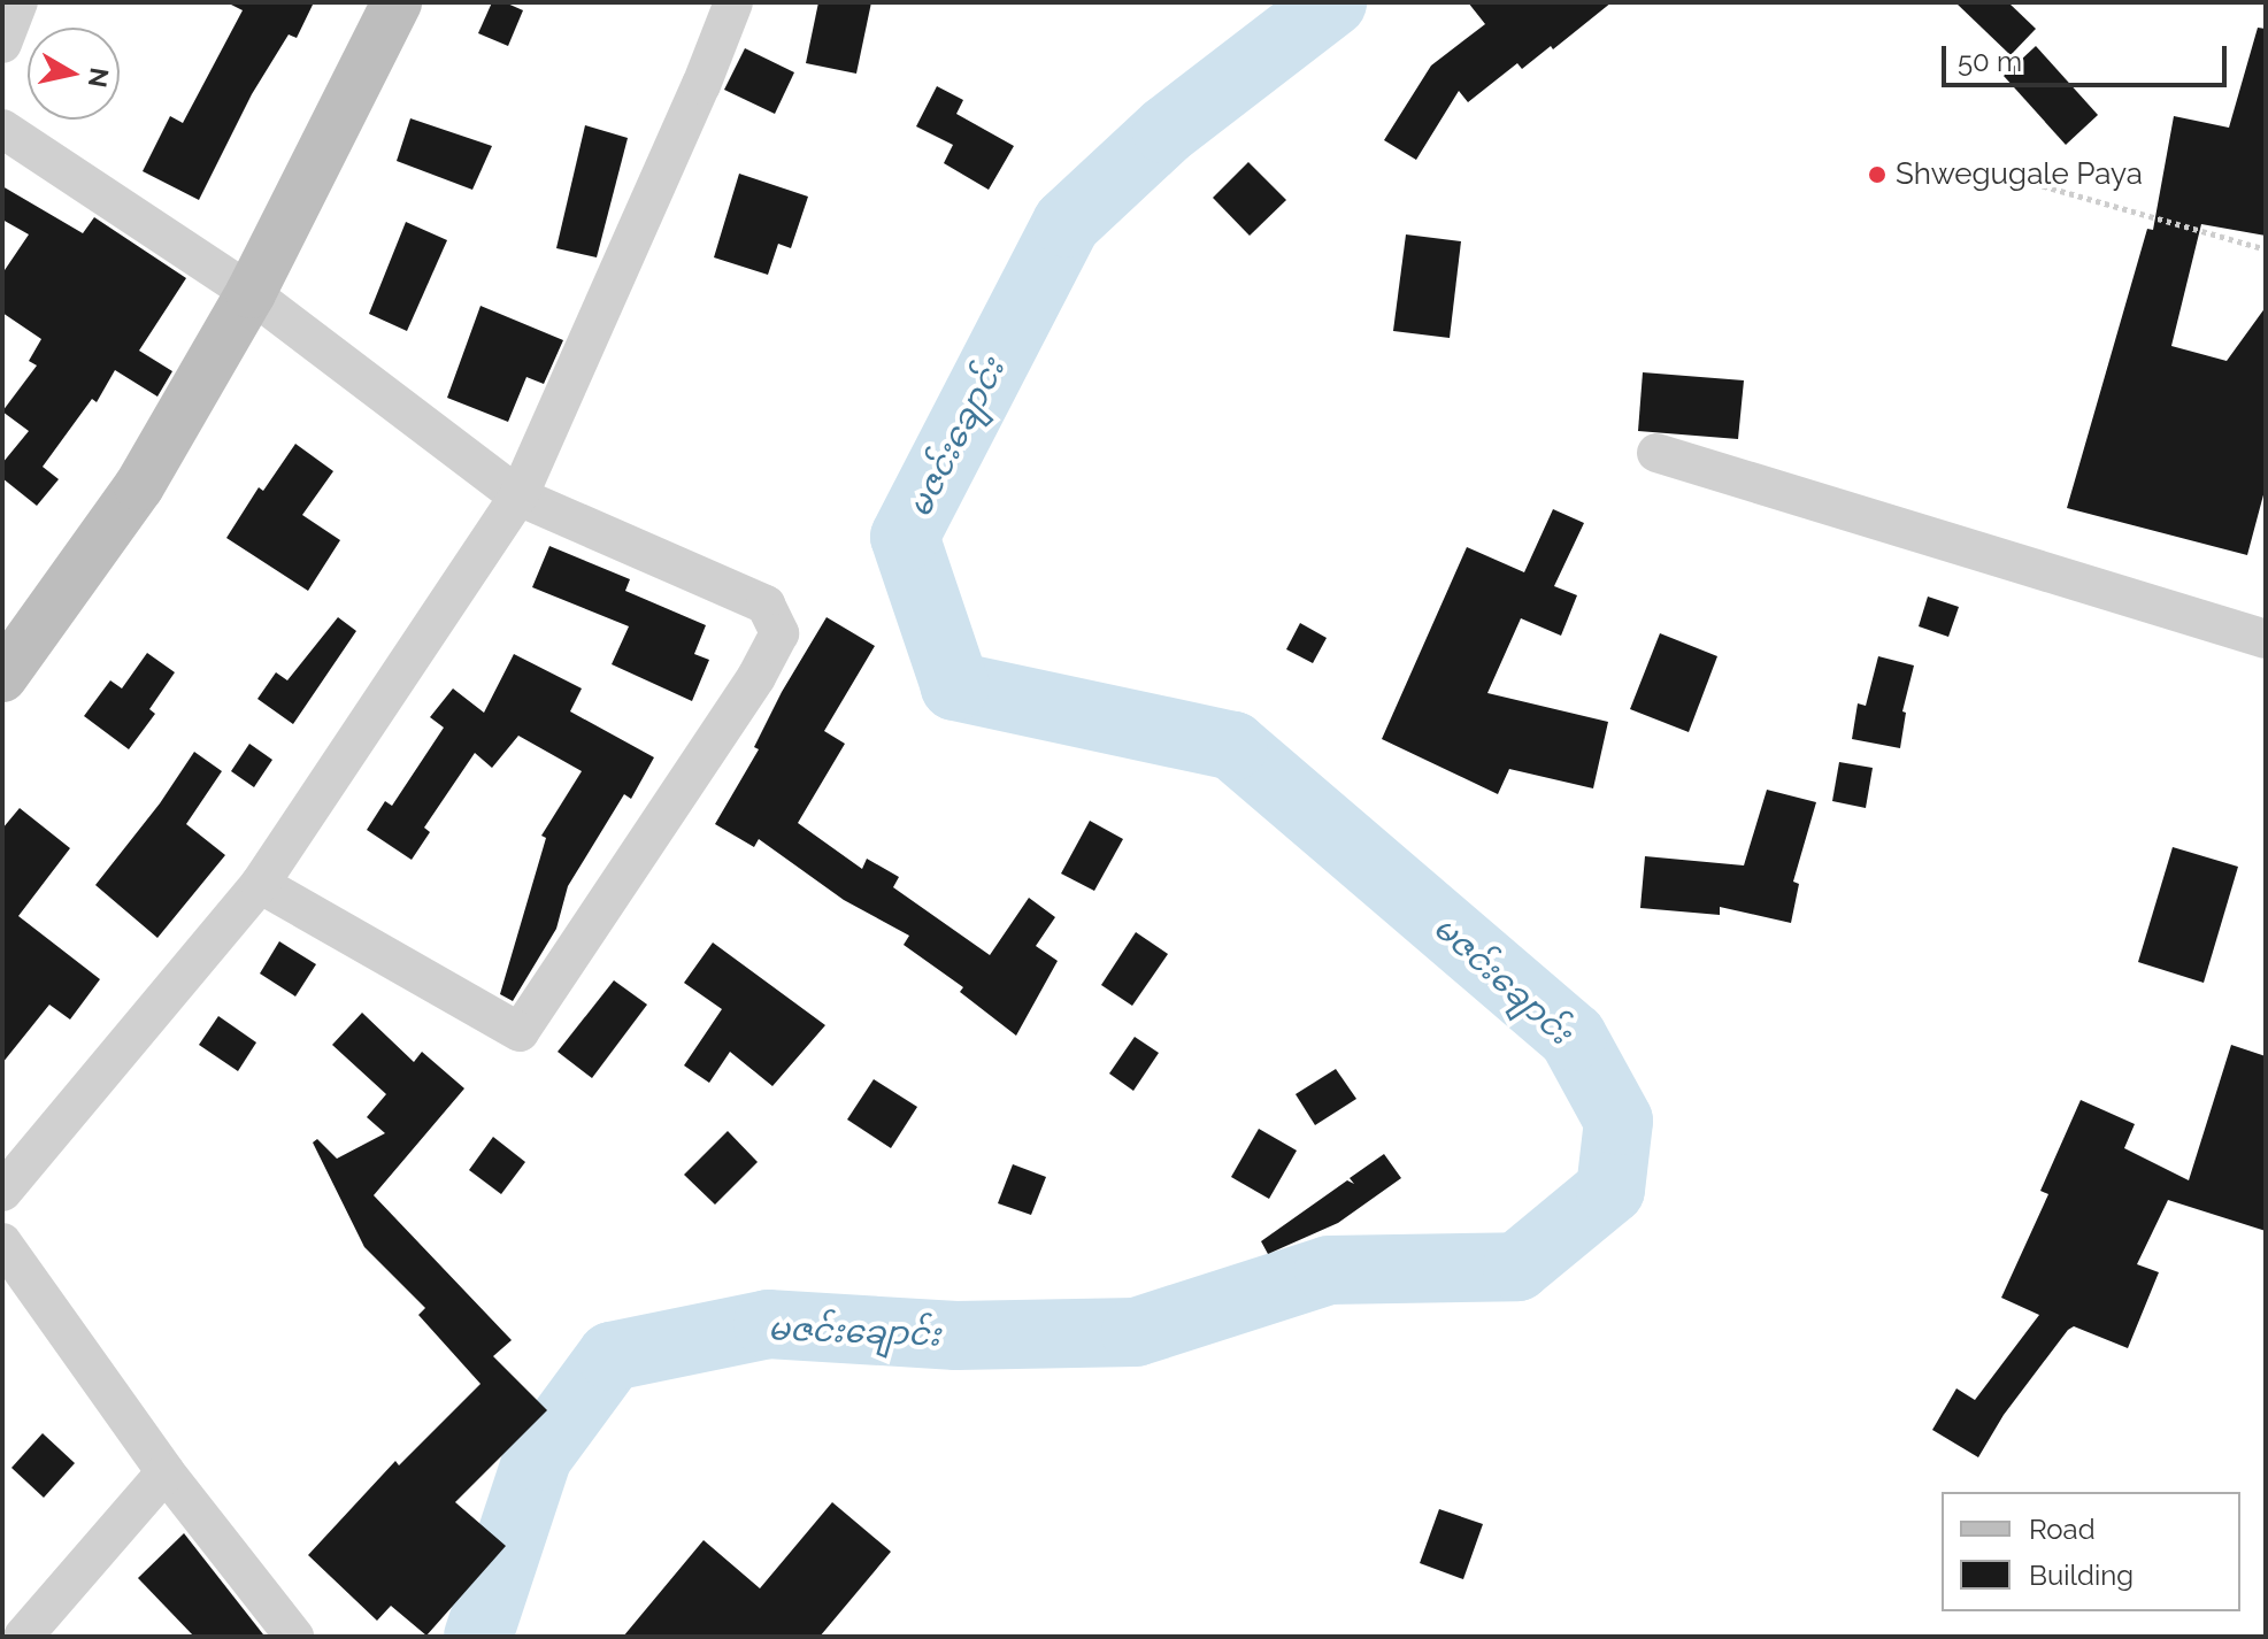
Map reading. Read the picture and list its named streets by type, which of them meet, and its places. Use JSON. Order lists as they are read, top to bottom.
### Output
{
  "water": ["မဇင်းချောင်း"],
  "places": ["Shwegugale Paya"],
  "legend": ["Road", "Building"],
  "scale_bar": "50 m",
  "north": "right"
}
